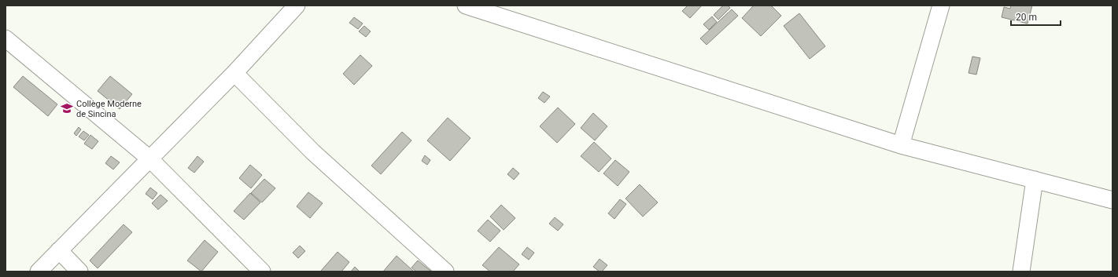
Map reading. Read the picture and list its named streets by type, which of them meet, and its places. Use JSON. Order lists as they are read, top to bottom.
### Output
{
  "places": {
    "school or university": ["Collège Moderne de Sincina"]
  },
  "scale_bar": "20 m"
}
